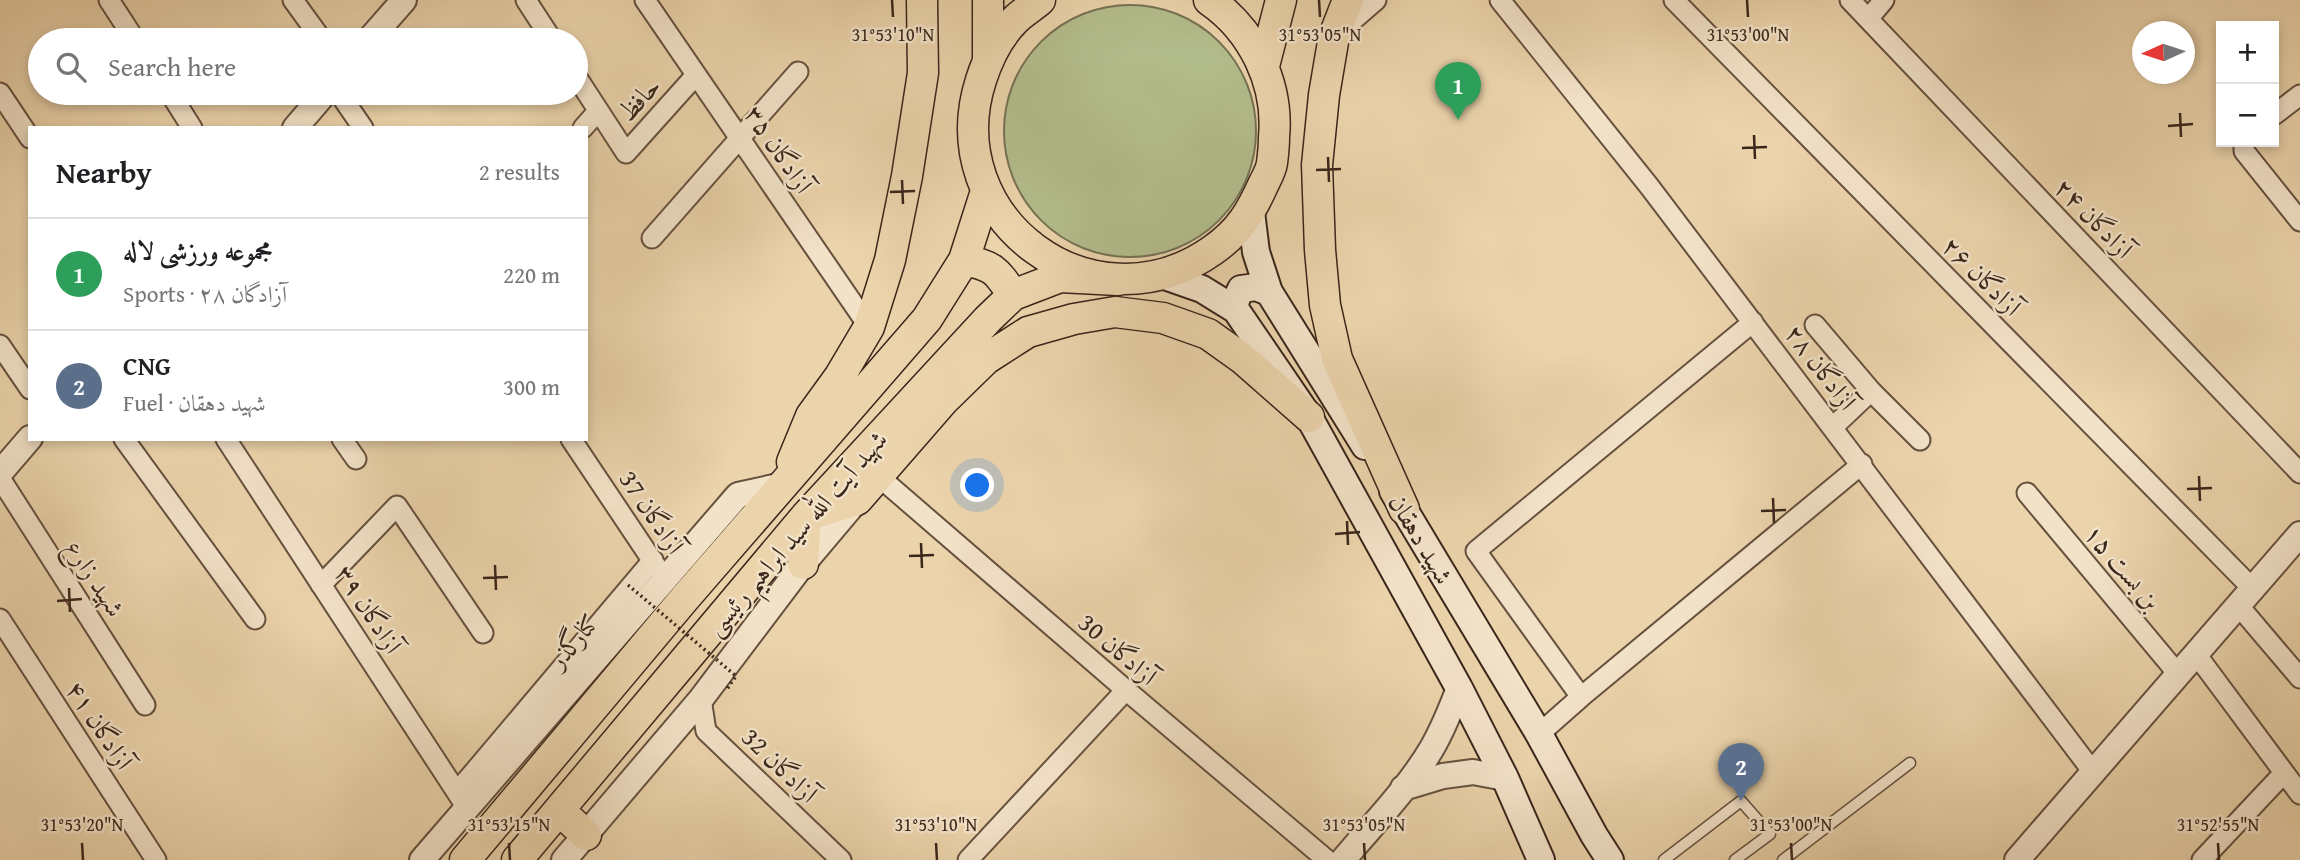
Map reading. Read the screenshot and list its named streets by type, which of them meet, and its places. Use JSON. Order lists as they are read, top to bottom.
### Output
{
  "streets": {
    "main road": ["شهید آیت الله سید ابراهیم رئیسی", "شهید دهقان"],
    "street": [
      "حافظ",
      "آزادگان ۳۵",
      "۲۴ آزادگان",
      "۲۶ آزادگان",
      "۲۸ آزادگان",
      "آزادگان 37",
      "بن بست ۱۵",
      "شهید زارع",
      "آزادگان ۳۹",
      "کنارگذر",
      "آزادگان 30",
      "آزادگان ۴۱",
      "آزادگان 32"
    ]
  },
  "crossings": [
    ["حافظ", "آزادگان ۳۵"],
    ["آزادگان 37", "کنارگذر"],
    ["شهید آیت الله سید ابراهیم رئیسی", "کنارگذر"],
    ["آزادگان ۳۹", "کنارگذر"]
  ],
  "north": "left",
  "page": {
    "map_buttons": ["+", "−"],
    "search": "Search here",
    "pins": ["1", "2"],
    "heading": ["Nearby", "2 results"],
    "list": [
      {
        "mark": "1",
        "name": "مجموعه ورزشی لاله",
        "note": "Sports · ۲۸ آزادگان",
        "value": "220 m"
      },
      {
        "mark": "2",
        "name": "CNG",
        "note": "Fuel · شهید دهقان",
        "value": "300 m"
      }
    ]
  },
  "coordinates": [
    "31°53'10\"N",
    "31°53'05\"N",
    "31°53'00\"N",
    "31°53'20\"N",
    "31°53'15\"N",
    "31°52'55\"N"
  ]
}
